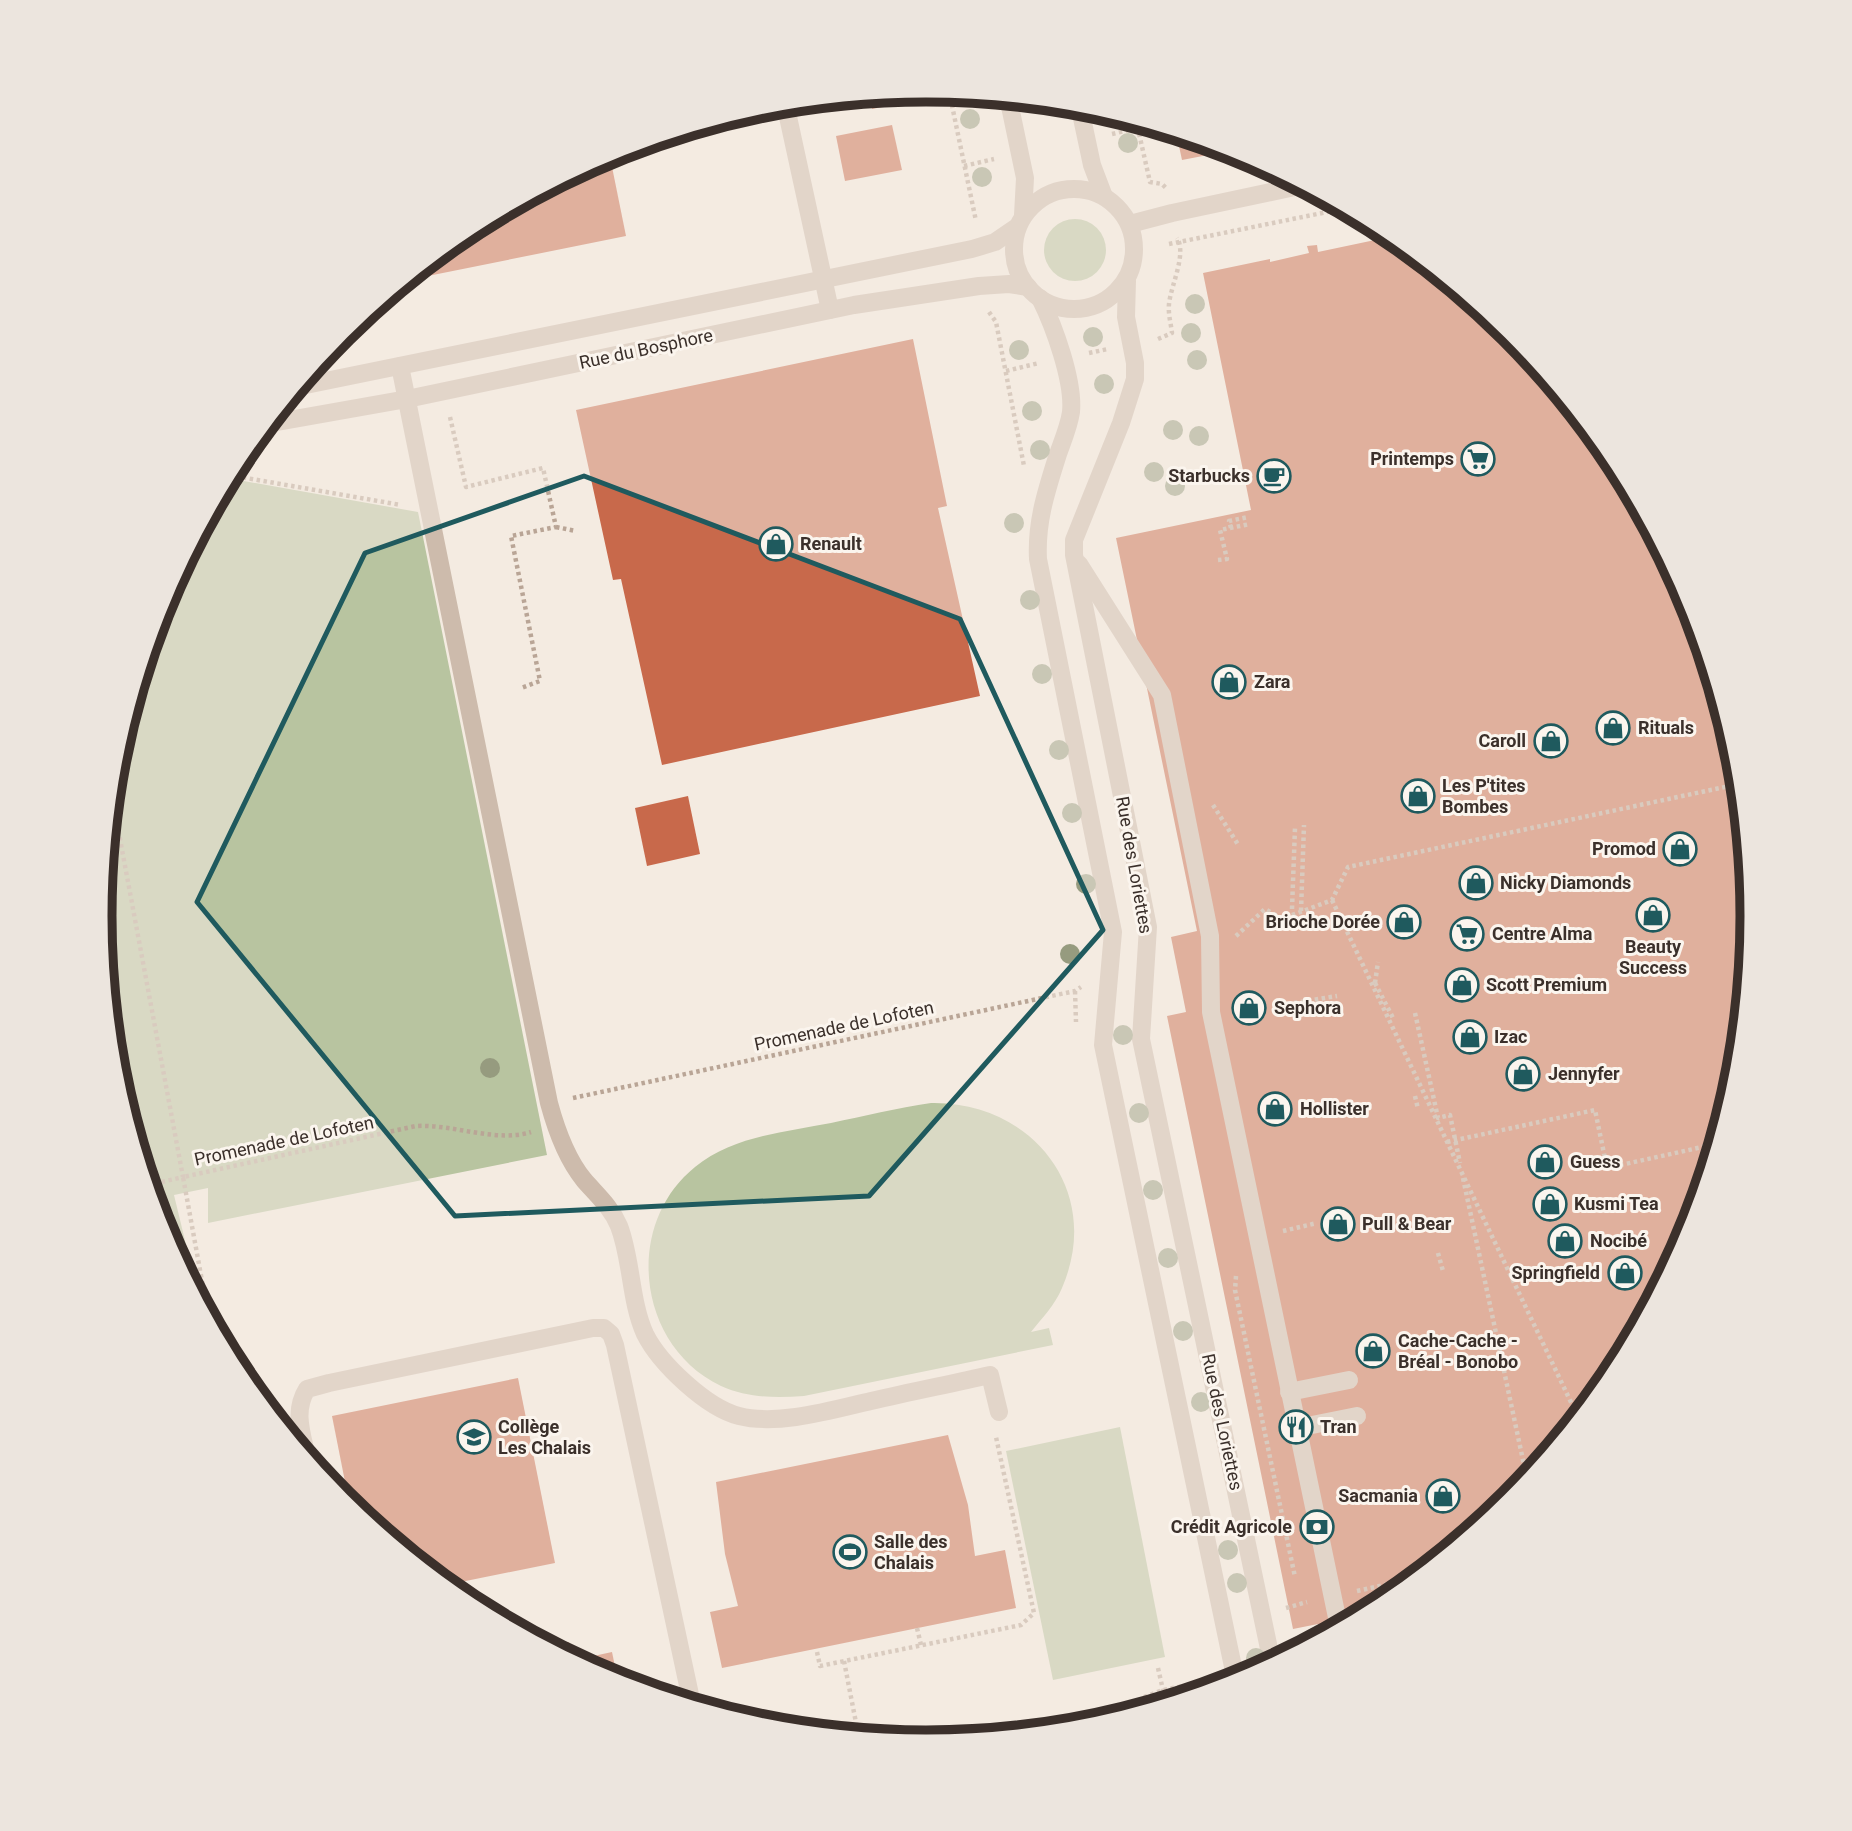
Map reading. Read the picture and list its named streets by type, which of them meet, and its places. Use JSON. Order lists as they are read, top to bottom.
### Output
{
  "streets": {
    "street": ["Rue du Bosphore", "Rue des Loriettes"],
    "path": ["Promenade de Lofoten"]
  },
  "crossings": [
    ["Rue du Bosphore", "Rue des Loriettes"],
    ["Rue des Loriettes", "Promenade de Lofoten"]
  ],
  "places": {
    "supermarket": ["Printemps", "Centre Alma"],
    "cafe": ["Starbucks"],
    "shop": [
      "Renault",
      "Zara",
      "Rituals",
      "Caroll",
      "Les P'tites Bombes",
      "Promod",
      "Nicky Diamonds",
      "Beauty Success",
      "Brioche Dorée",
      "Scott Premium",
      "Sephora",
      "Izac",
      "Jennyfer",
      "Hollister",
      "Guess",
      "Kusmi Tea",
      "Pull & Bear",
      "Nocibé",
      "Springfield",
      "Cache-Cache - Bréal - Bonobo",
      "Sacmania"
    ],
    "restaurant": ["Tran"],
    "school or university": ["Collège Les Chalais"],
    "bank": ["Crédit Agricole"],
    "sports": ["Salle des Chalais"]
  }
}
